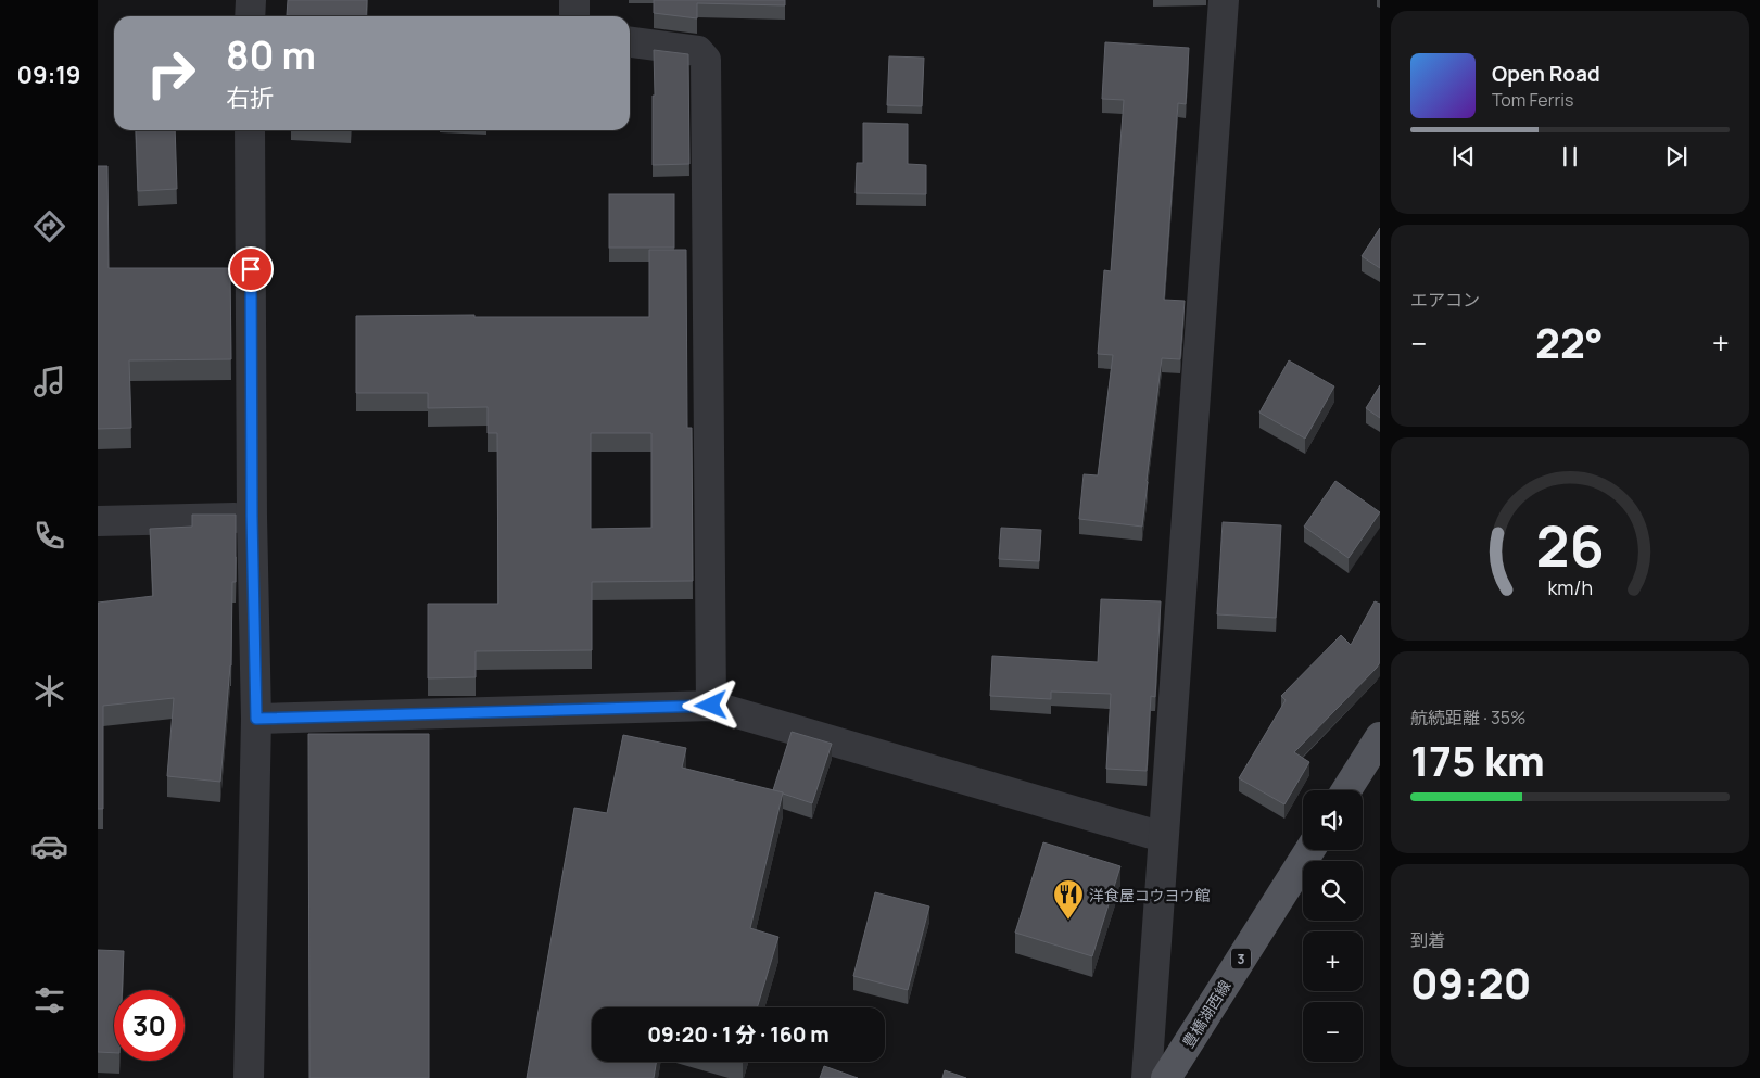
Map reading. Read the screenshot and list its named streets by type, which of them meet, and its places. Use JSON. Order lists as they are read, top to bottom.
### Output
{
  "streets": {
    "main road": ["3", "豊橋湖西線"]
  },
  "places": {
    "restaurant": ["洋食屋コウヨウ館"]
  },
  "page": {
    "tabs": "09:19",
    "turn": ["80 m", "右折"],
    "song": ["Open Road", "Tom Ferris"],
    "tile": [
      "エアコン",
      ["航続距離 · 35%", "175 km"],
      ["到着", "09:20"]
    ],
    "heat": ["−", "22°", "+"],
    "map_buttons": ["+", "−"],
    "limit": "30",
    "trip": "09:20 · 1 分 · 160 m",
    "gauge": ["26", "km/h"]
  }
}
